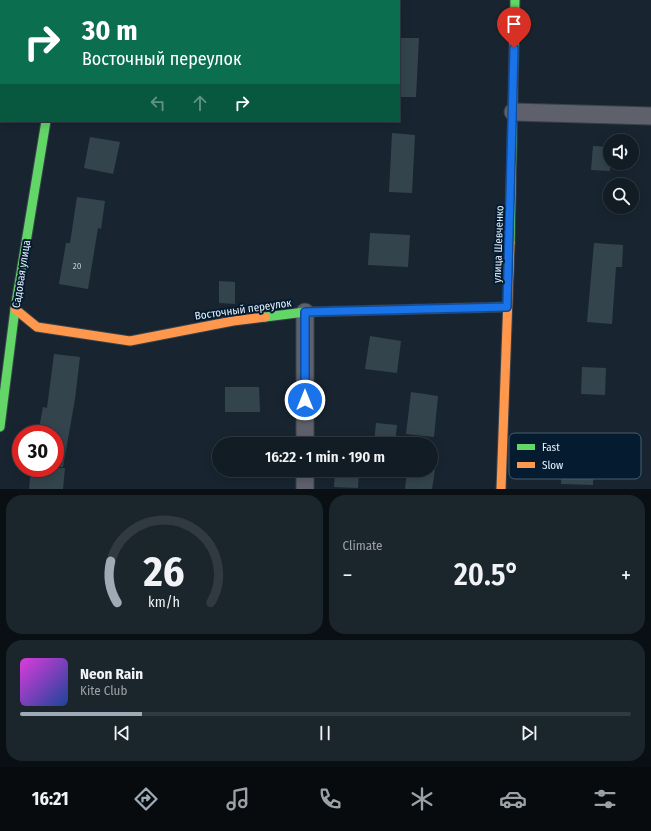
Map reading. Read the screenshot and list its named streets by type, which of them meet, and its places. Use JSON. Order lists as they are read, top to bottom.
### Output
{
  "streets": {
    "street": ["улица Шевченко", "Садовая улица", "Восточный переулок"]
  },
  "crossings": [
    ["улица Шевченко", "Восточный переулок"],
    ["Садовая улица", "Восточный переулок"]
  ],
  "house_numbers": ["20"],
  "legend": ["Fast", "Slow"],
  "page": {
    "turn": ["30 m", "Восточный переулок"],
    "limit": "30",
    "trip": "16:22 · 1 min · 190 m",
    "tile": "Climate",
    "heat": ["−", "20.5°", "+"],
    "song": ["Neon Rain", "Kite Club"],
    "tabs": "16:21",
    "gauge": ["26", "km/h"]
  }
}
